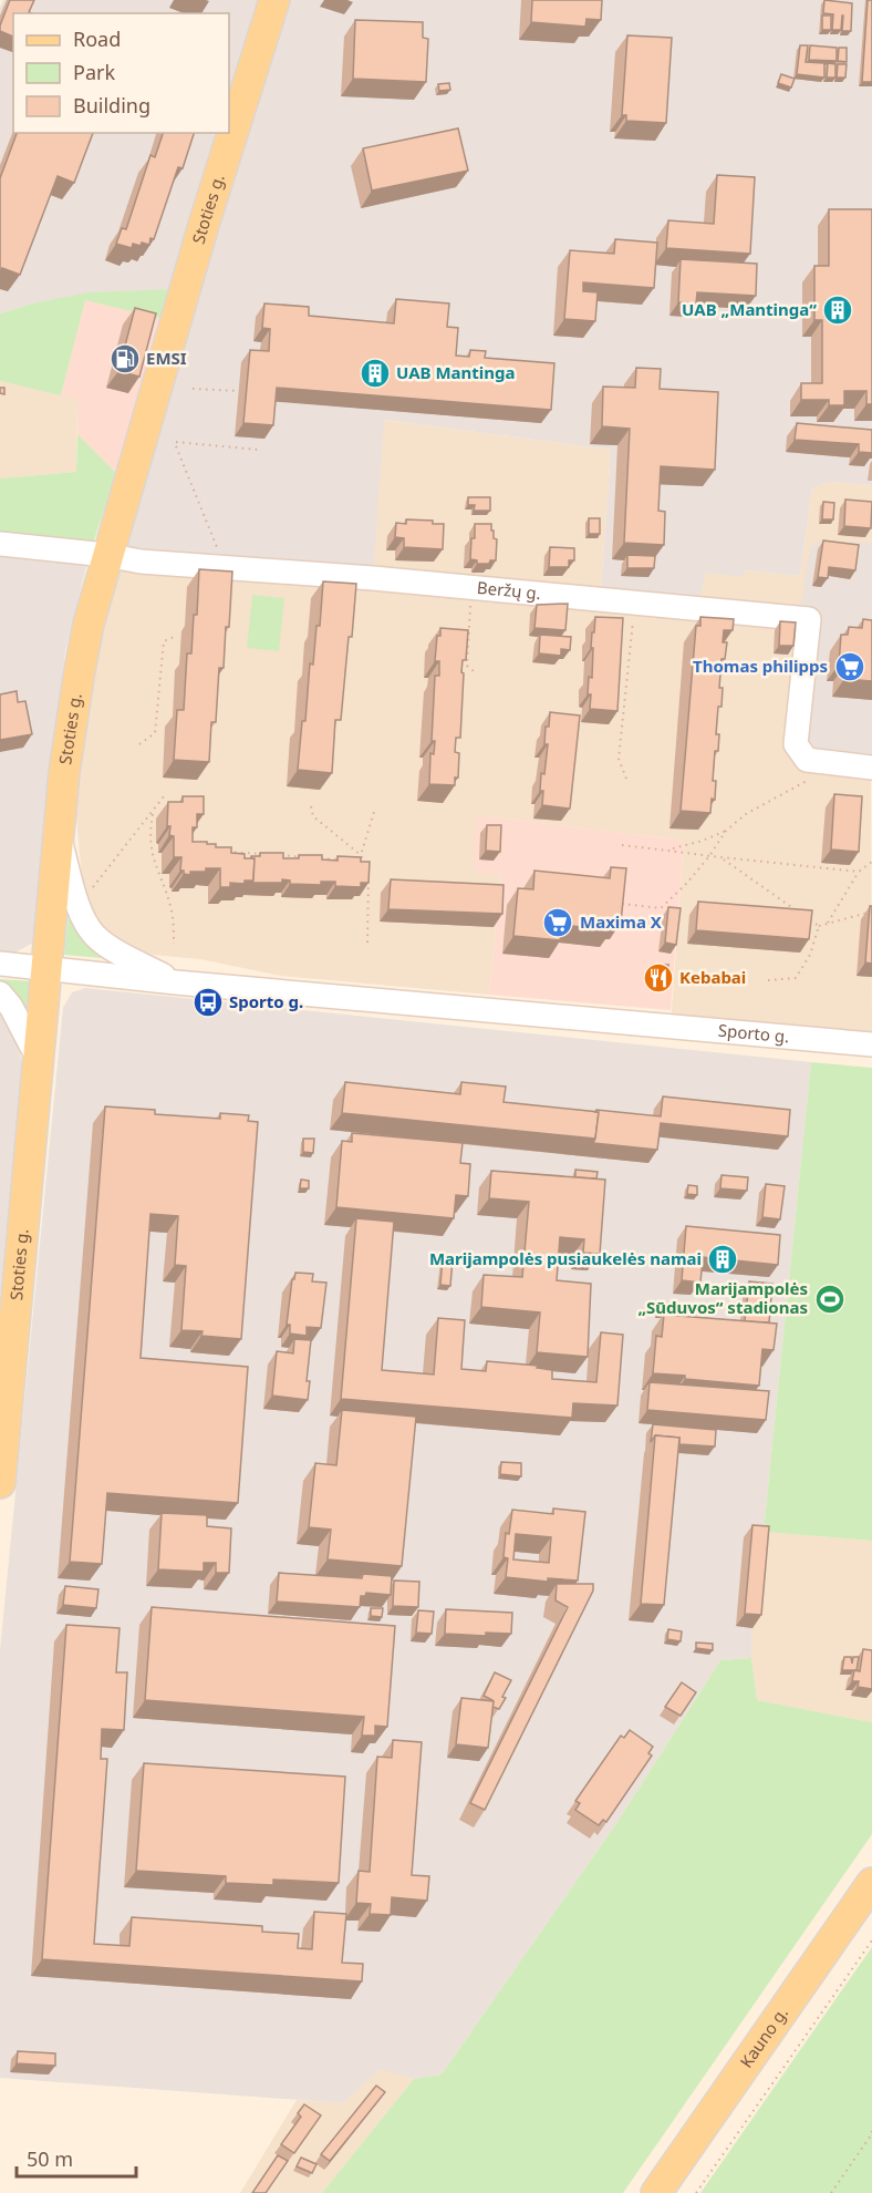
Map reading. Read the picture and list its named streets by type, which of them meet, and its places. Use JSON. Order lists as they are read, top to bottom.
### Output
{
  "streets": {
    "main road": ["Stoties g.", "Kauno g."],
    "street": ["Beržų g.", "Sporto g."]
  },
  "crossings": [
    ["Stoties g.", "Beržų g."],
    ["Stoties g.", "Sporto g."]
  ],
  "places": {
    "building": ["UAB „Mantinga“", "UAB Mantinga", "Marijampolės pusiaukelės namai"],
    "fuel station": ["EMSI"],
    "supermarket": ["Thomas philipps", "Maxima X"],
    "restaurant": ["Kebabai"],
    "bus stop": ["Sporto g."],
    "sports": ["Marijampolės „Sūduvos“ stadionas"]
  },
  "legend": ["Road", "Park", "Building"],
  "scale_bar": "50 m"
}
